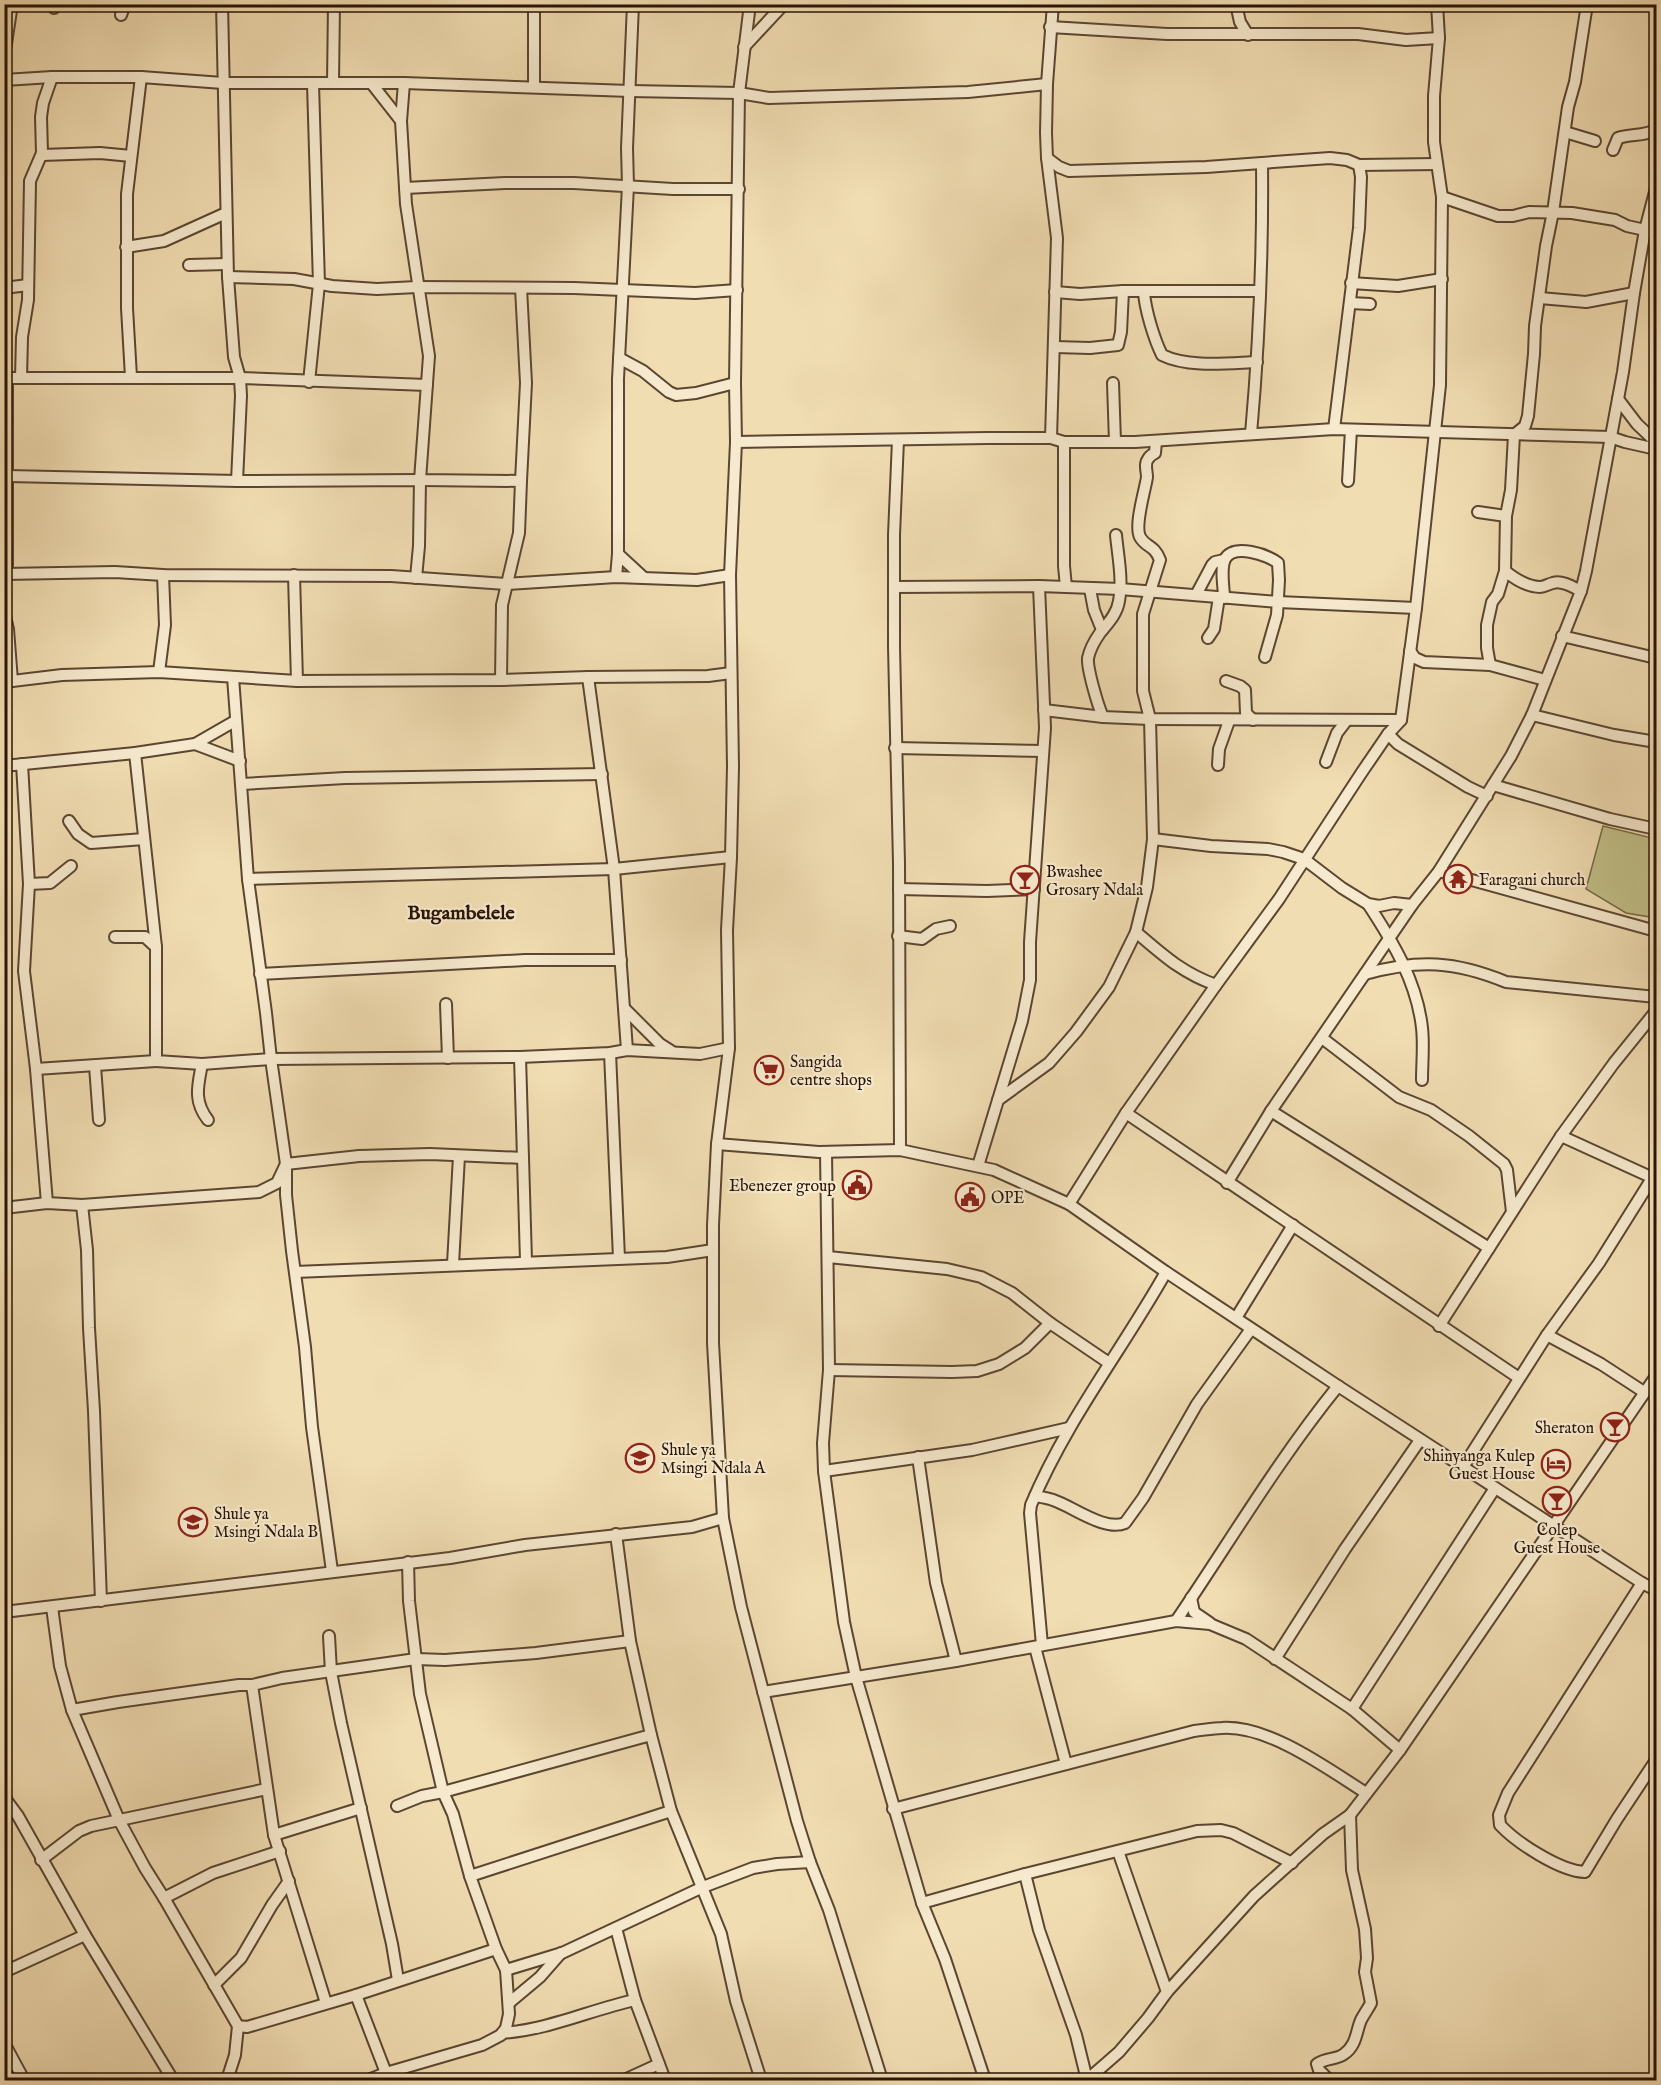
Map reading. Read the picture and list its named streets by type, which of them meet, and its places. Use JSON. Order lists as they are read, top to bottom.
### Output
{
  "districts": ["Bugambelele"],
  "places": {
    "temple": ["Faragani church"],
    "bar": ["Bwashee Grosary Ndala", "Sheraton", "Colep Guest House"],
    "supermarket": ["Sangida centre shops"],
    "public building": ["Ebenezer group", "OPE"],
    "school or university": ["Shule ya Msingi Ndala A", "Shule ya Msingi Ndala B"],
    "hotel": ["Shinyanga Kulep Guest House"]
  }
}
